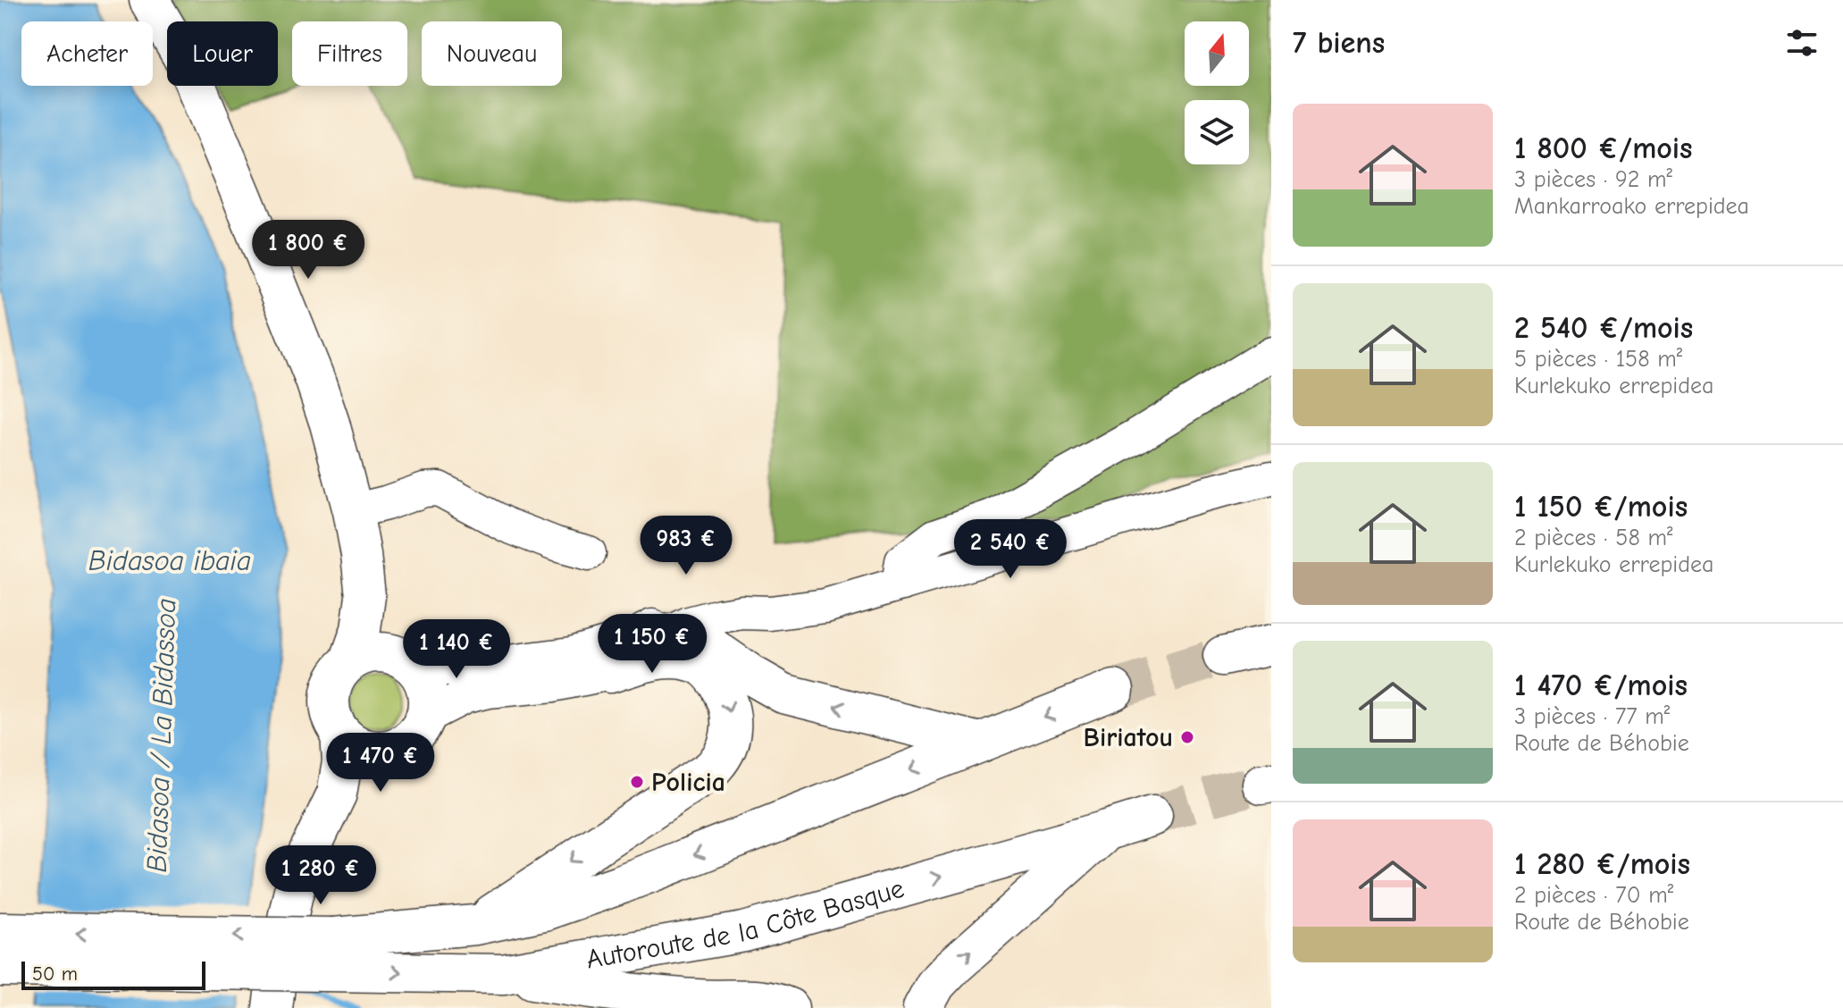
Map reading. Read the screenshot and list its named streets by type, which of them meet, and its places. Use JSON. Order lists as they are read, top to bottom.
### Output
{
  "streets": {
    "main road": ["Autoroute de la Côte Basque"]
  },
  "water": ["Bidasoa ibaia", "Bidasoa / La Bidassoa"],
  "places": ["Biriatou", "Policia"],
  "scale_bar": "50 m",
  "north": "top",
  "page": {
    "heading": "7 biens",
    "chip": [
      "Acheter",
      "Louer",
      "Filtres",
      "Nouveau"
    ],
    "list": [
      {
        "name": "1 800 €/mois",
        "note": "3 pièces · 92 m² · Mankarroako errepidea"
      },
      {
        "name": "2 540 €/mois",
        "note": "5 pièces · 158 m² · Kurlekuko errepidea"
      },
      {
        "name": "1 150 €/mois",
        "note": "2 pièces · 58 m² · Kurlekuko errepidea"
      },
      {
        "name": "1 470 €/mois",
        "note": "3 pièces · 77 m² · Route de Béhobie"
      },
      {
        "name": "1 280 €/mois",
        "note": "2 pièces · 70 m² · Route de Béhobie"
      }
    ],
    "price": [
      "1 800 €",
      "983 €",
      "2 540 €",
      "1 150 €",
      "1 140 €",
      "1 470 €",
      "1 280 €"
    ],
    "scale": "50 m"
  }
}
